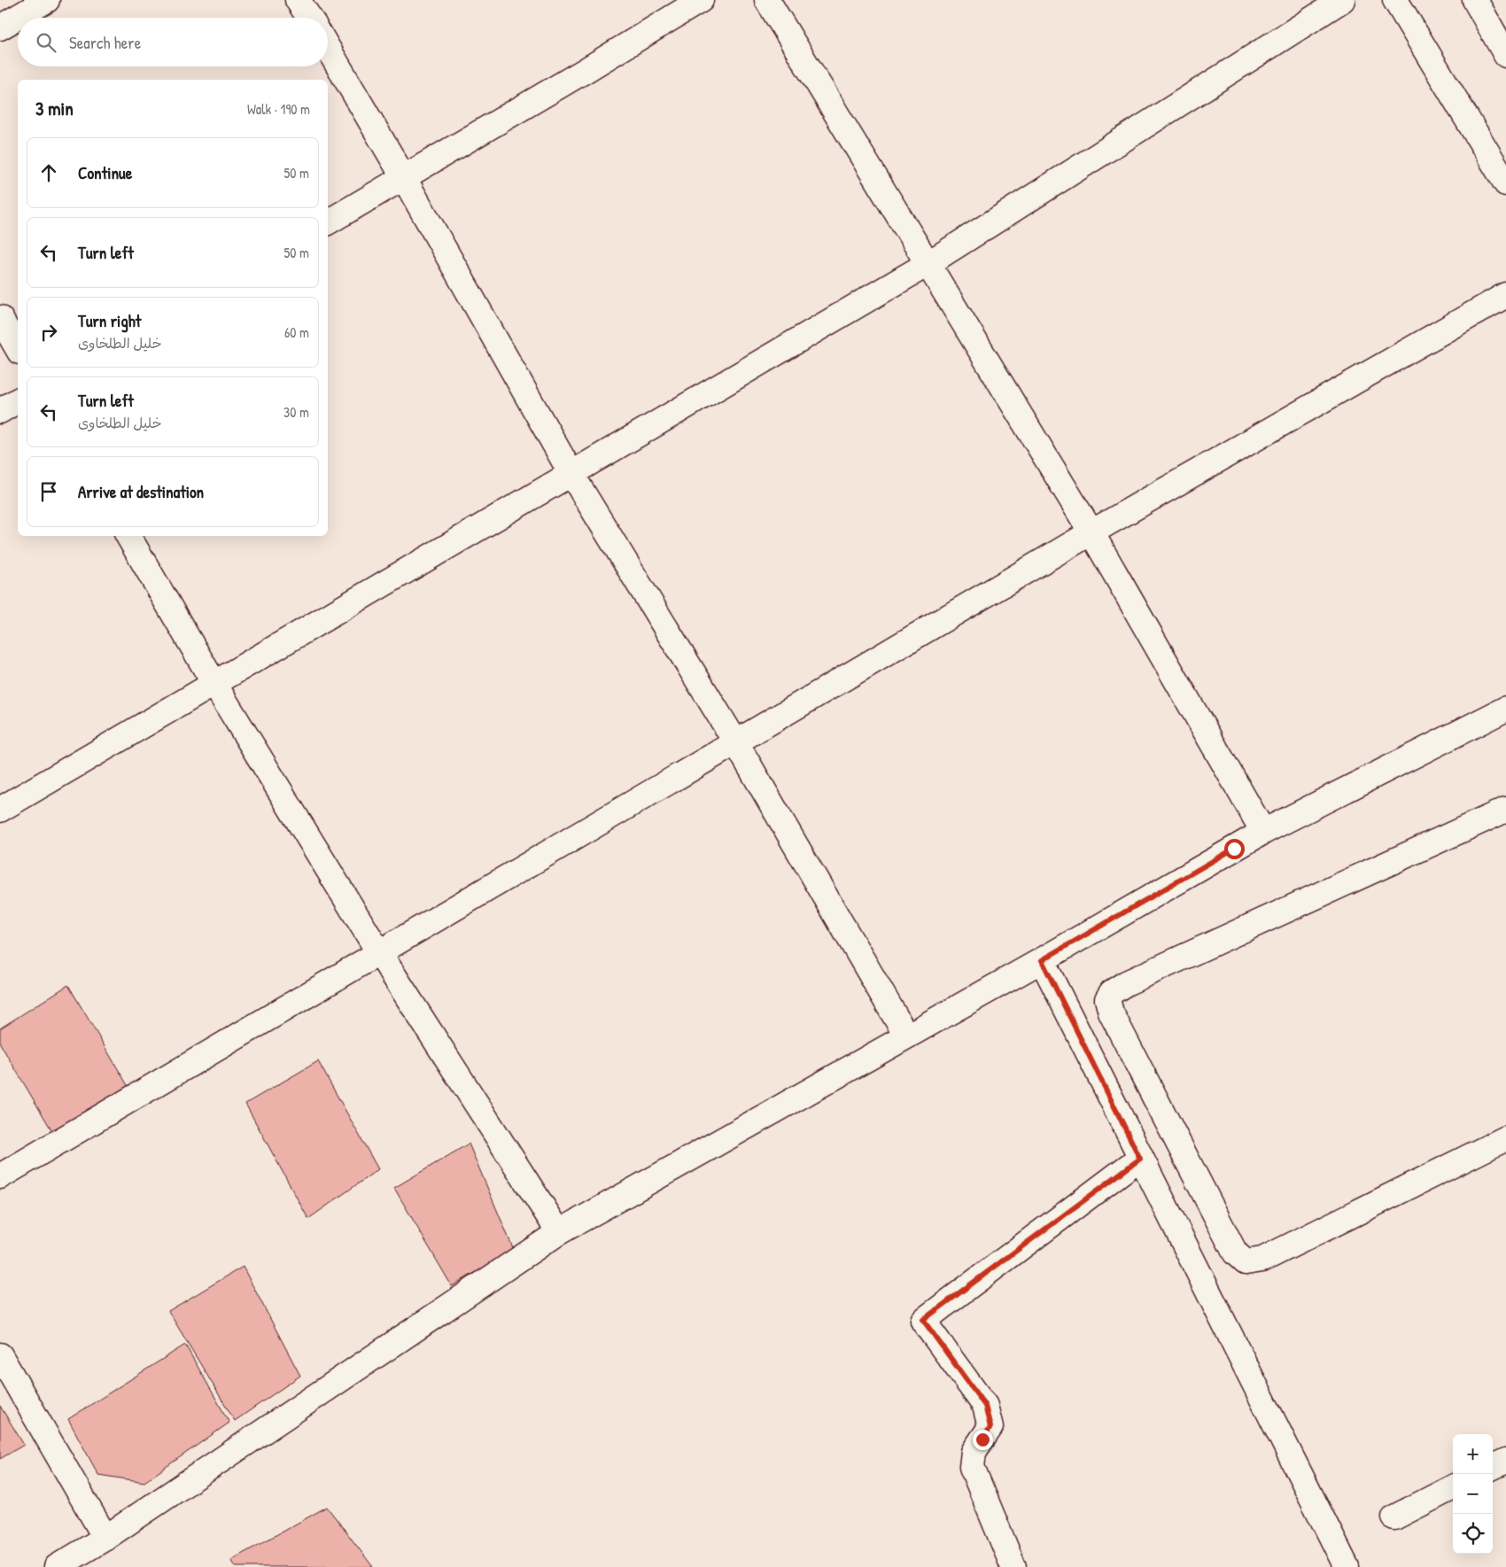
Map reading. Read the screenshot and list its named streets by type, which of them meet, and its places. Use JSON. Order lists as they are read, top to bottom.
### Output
{
  "page": {
    "search": "Search here",
    "heading": ["3 min", "Walk · 190 m"],
    "list": [
      ["Continue", "50 m"],
      ["Turn left", "50 m"],
      ["Turn right", "خليل الطلخاوى", "60 m"],
      ["Turn left", "خليل الطلخاوى", "30 m"],
      "Arrive at destination"
    ],
    "map_buttons": ["+", "−"]
  }
}
